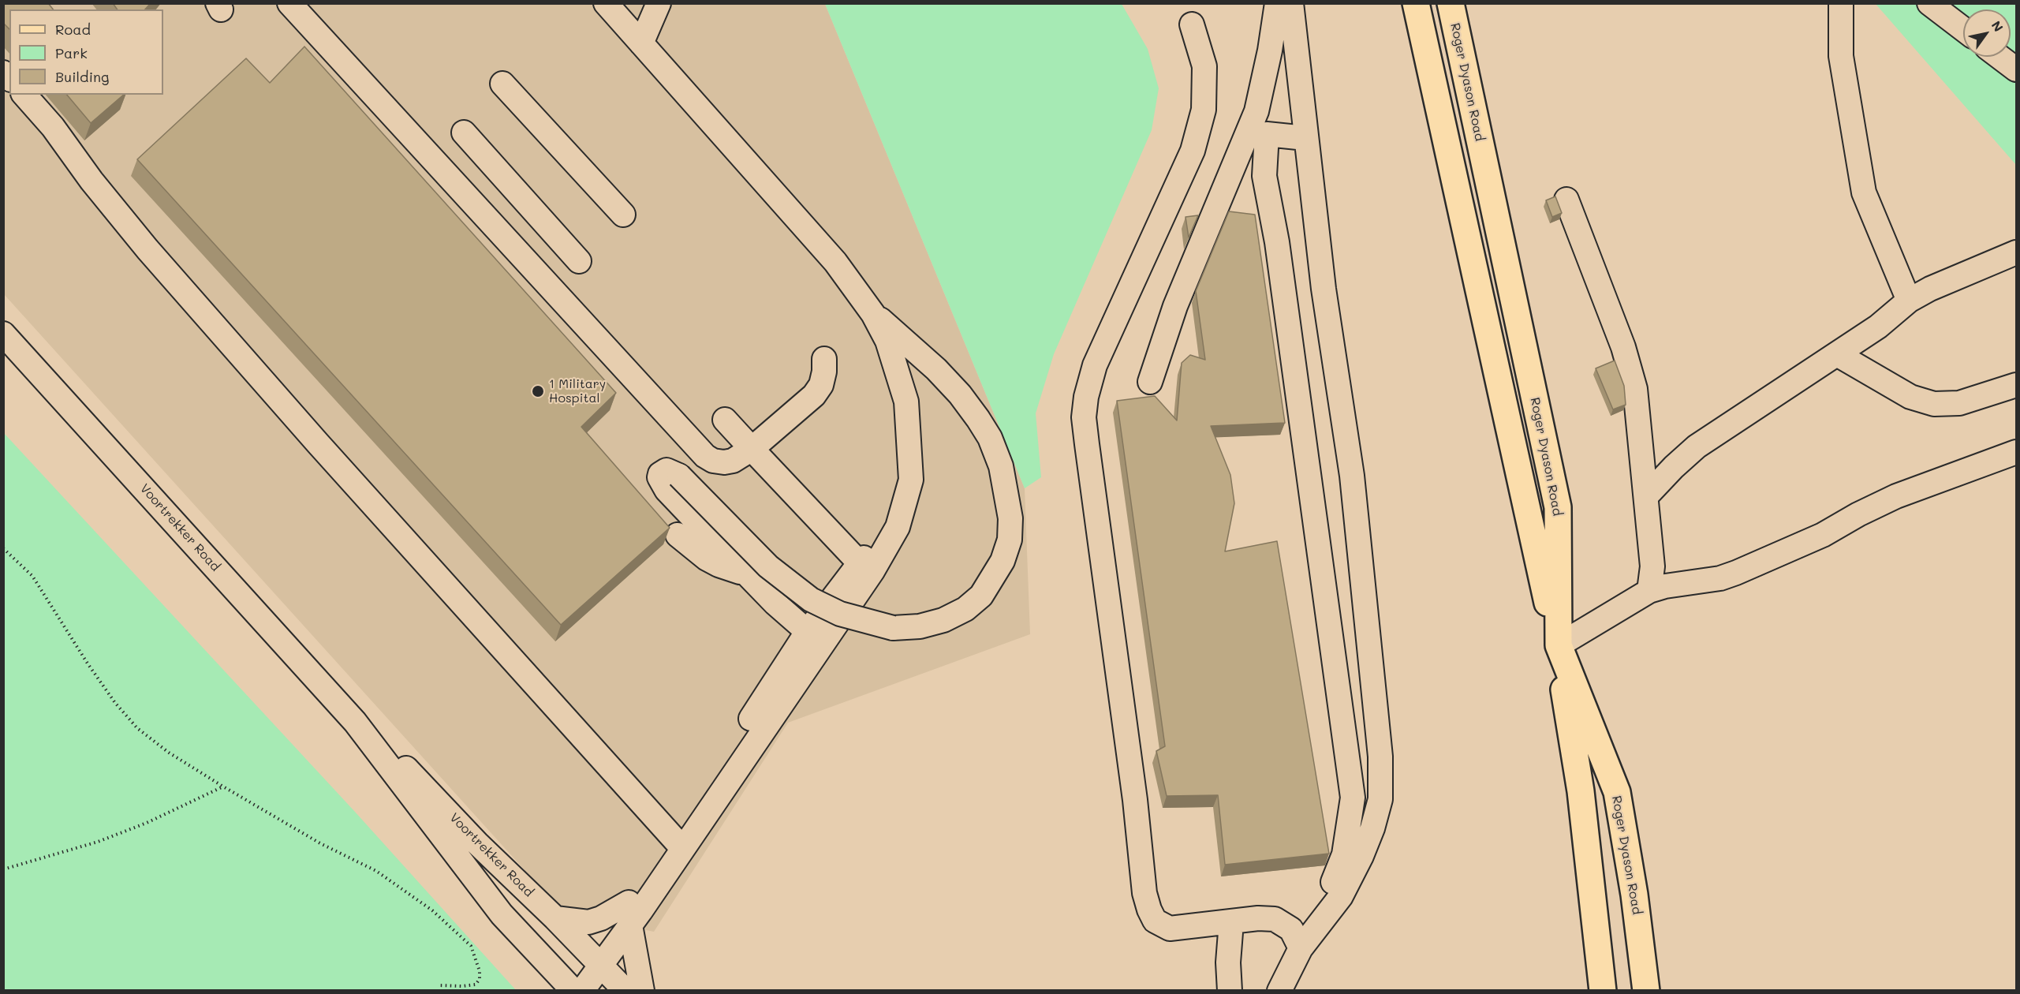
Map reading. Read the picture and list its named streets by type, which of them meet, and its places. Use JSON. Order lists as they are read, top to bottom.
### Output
{
  "streets": {
    "main road": ["Roger Dyason Road"],
    "street": ["Voortrekker Road"]
  },
  "places": ["1 Military Hospital"],
  "legend": ["Road", "Park", "Building"],
  "north": "top right"
}
